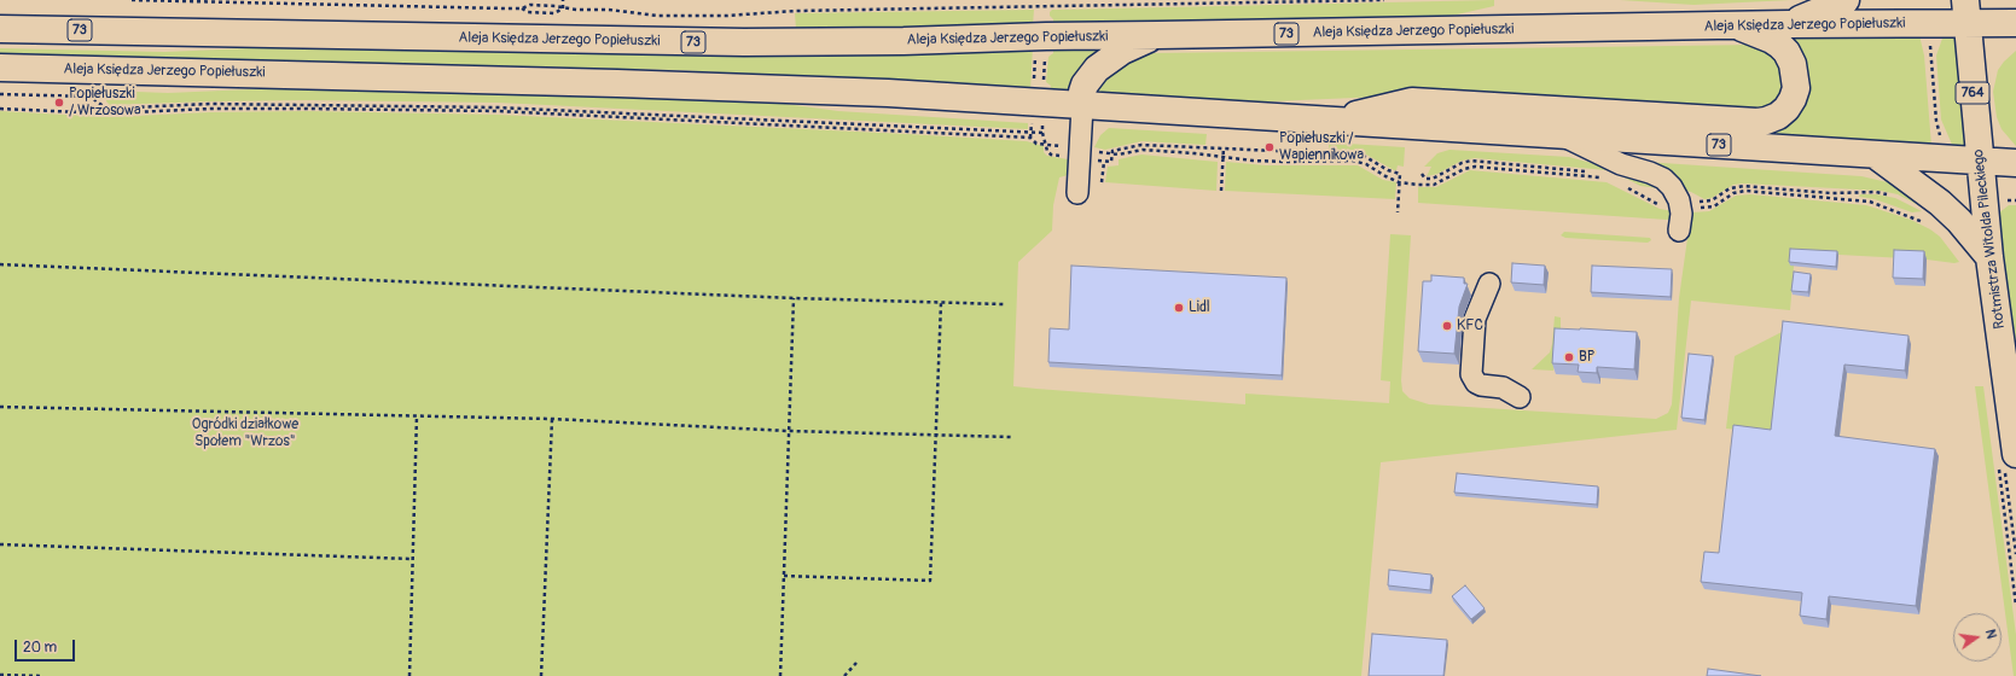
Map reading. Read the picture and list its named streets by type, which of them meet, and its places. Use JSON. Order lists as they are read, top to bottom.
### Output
{
  "streets": {
    "main road": [
      "Aleja Księdza Jerzego Popiełuszki",
      "73",
      "764",
      "Rotmistrza Witolda Pileckiego"
    ]
  },
  "crossings": [
    ["Aleja Księdza Jerzego Popiełuszki", "73"],
    ["Aleja Księdza Jerzego Popiełuszki", "Rotmistrza Witolda Pileckiego"],
    ["73", "Rotmistrza Witolda Pileckiego"]
  ],
  "parks": ["Ogródki działkowe Społem \"Wrzos\""],
  "places": [
    "Popiełuszki / Wrzosowa",
    "Popiełuszki / Wapiennikowa",
    "Lidl",
    "KFC",
    "BP"
  ],
  "scale_bar": "20 m",
  "north": "right"
}
